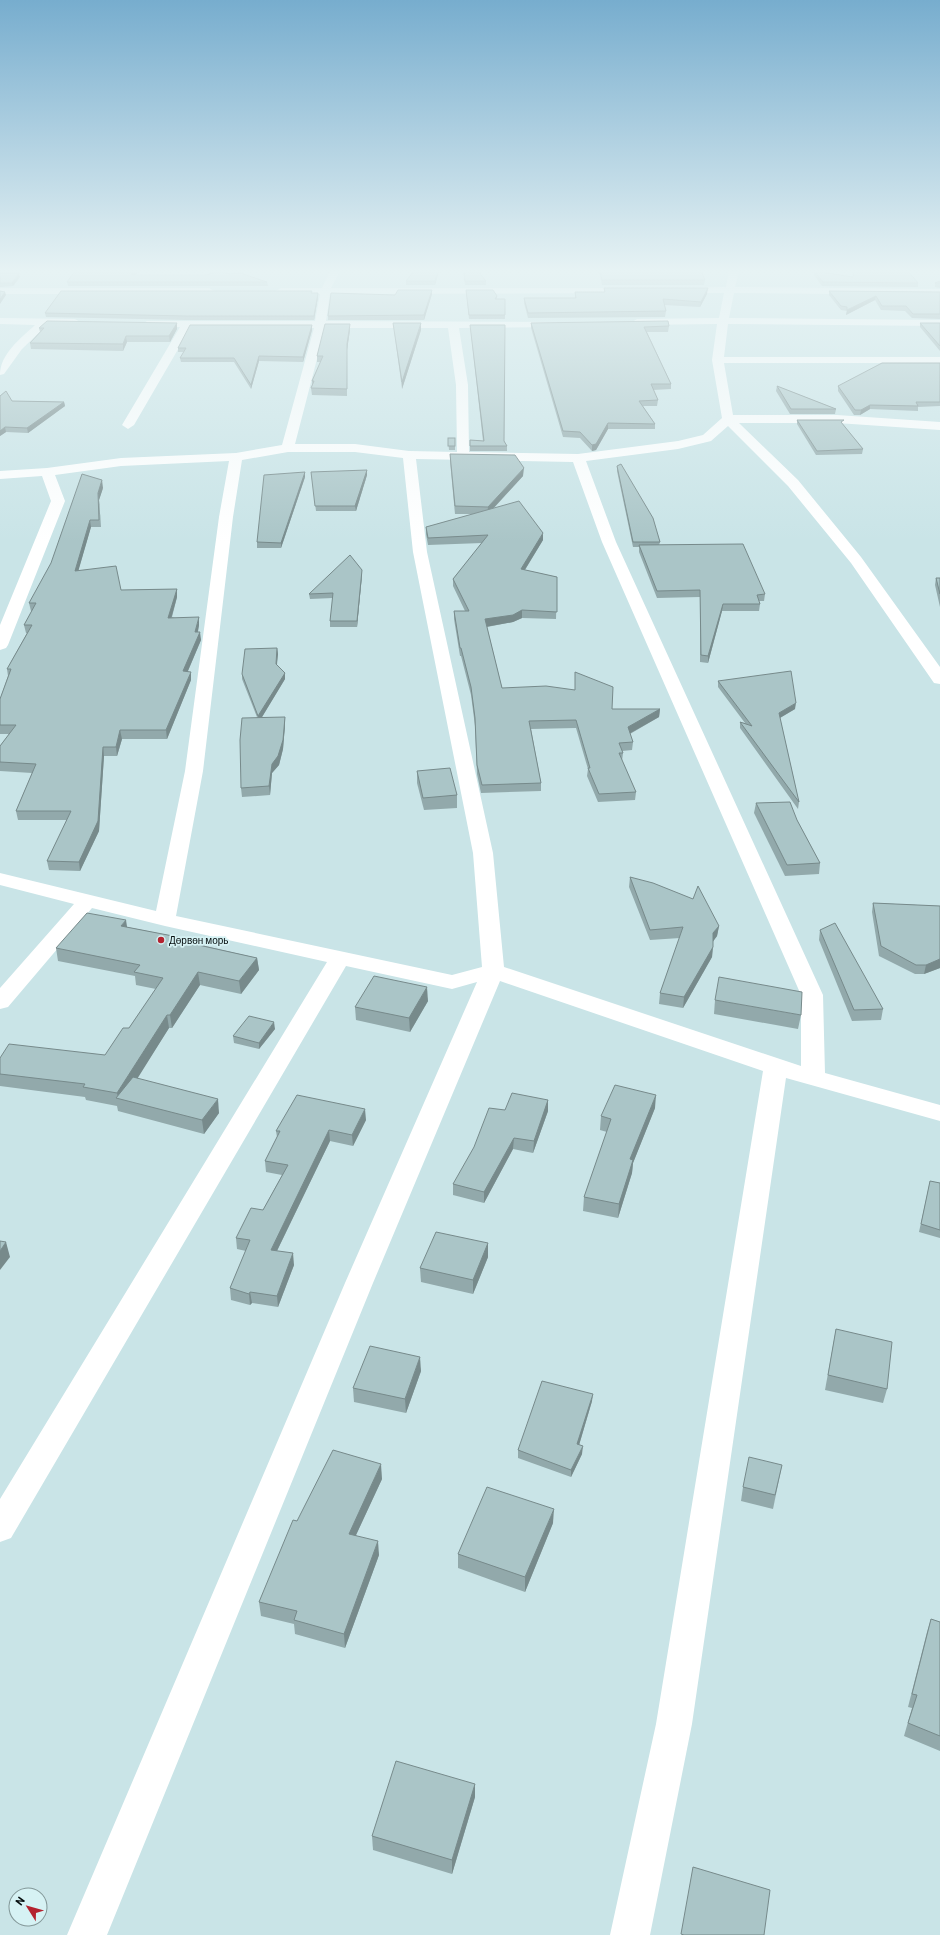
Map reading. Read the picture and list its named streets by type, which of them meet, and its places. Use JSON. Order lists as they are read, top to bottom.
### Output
{
  "places": ["Дөрвөн морь"],
  "north": "top left"
}
